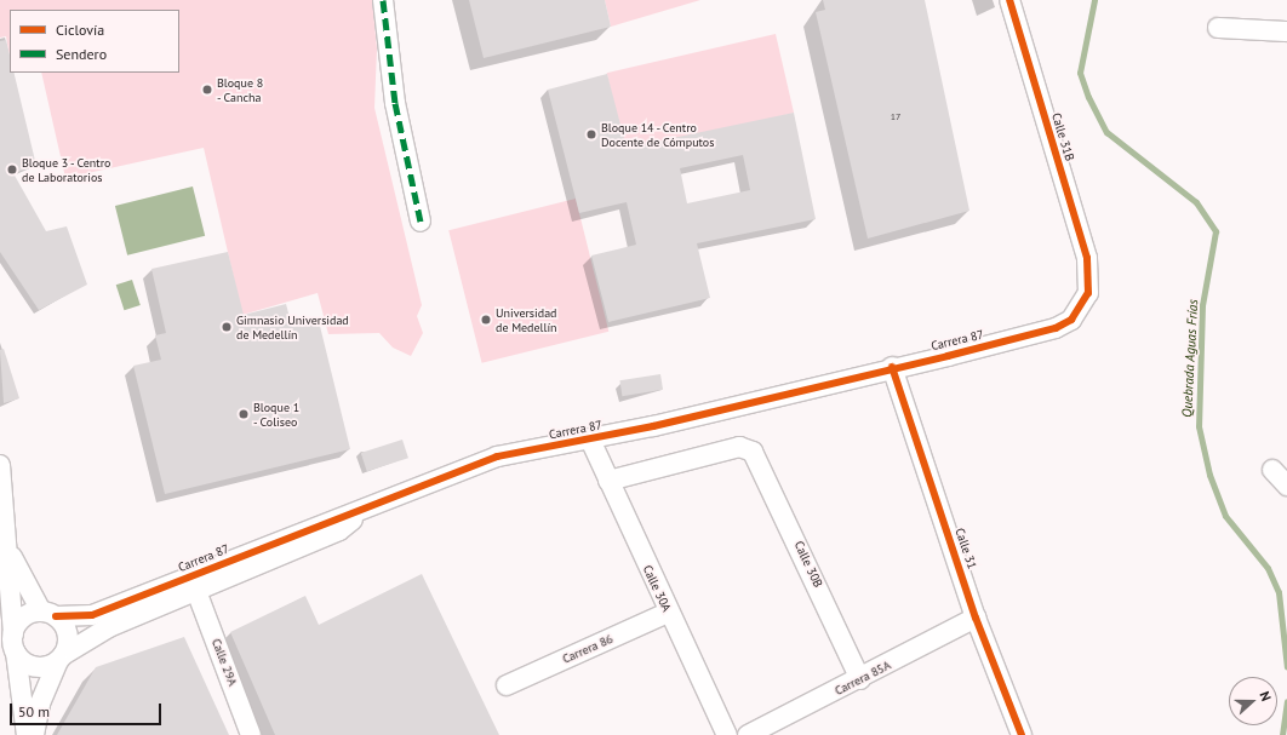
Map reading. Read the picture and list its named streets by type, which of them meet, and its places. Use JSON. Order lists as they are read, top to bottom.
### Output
{
  "streets": {
    "street": [
      "Calle 31B",
      "Carrera 87",
      "Calle 31",
      "Calle 30B",
      "Calle 30A",
      "Carrera 86",
      "Calle 29A",
      "Carrera 85A"
    ]
  },
  "crossings": [
    ["Calle 31B", "Carrera 87"],
    ["Carrera 87", "Calle 31"],
    ["Carrera 87", "Calle 30A"],
    ["Carrera 87", "Calle 29A"],
    ["Calle 31", "Carrera 85A"],
    ["Calle 30B", "Calle 30A"],
    ["Calle 30B", "Carrera 85A"],
    ["Calle 30A", "Carrera 86"]
  ],
  "water": ["Quebrada Aguas Frías"],
  "places": [
    "Bloque 8 - Cancha",
    "Bloque 14 - Centro Docente de Cómputos",
    "Bloque 3 - Centro de Laboratorios",
    "Universidad de Medellín",
    "Gimnasio Universidad de Medellín",
    "Bloque 1 - Coliseo"
  ],
  "house_numbers": ["17"],
  "legend": ["Ciclovía", "Sendero"],
  "scale_bar": "50 m",
  "north": "right"
}
